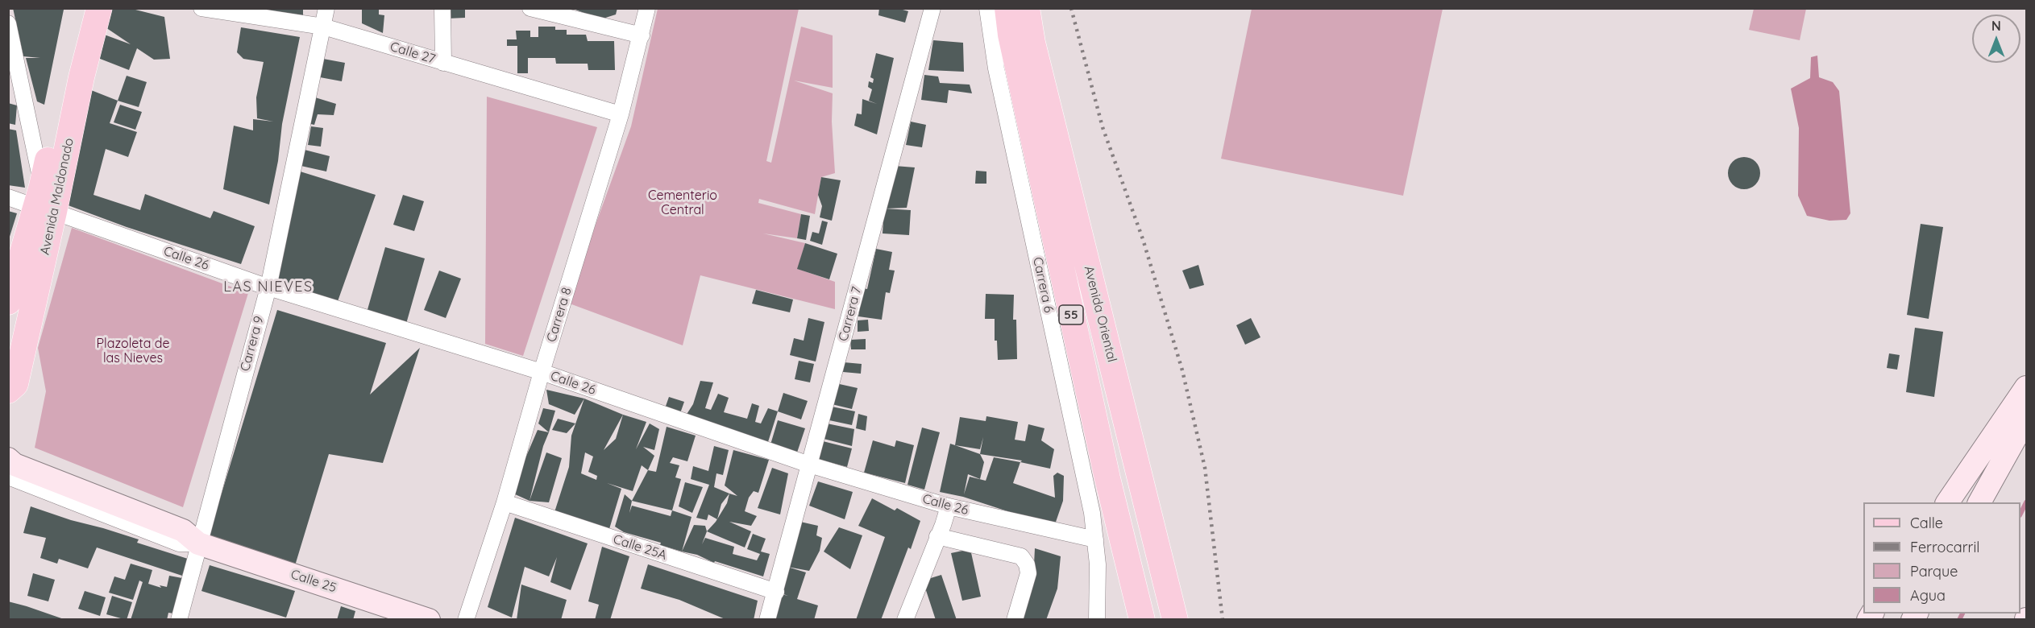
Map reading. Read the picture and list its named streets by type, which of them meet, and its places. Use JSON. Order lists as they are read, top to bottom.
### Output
{
  "streets": {
    "main road": [
      "Avenida Maldonado",
      "Avenida Oriental",
      "55",
      "Calle 25"
    ],
    "street": [
      "Calle 27",
      "Calle 26",
      "Carrera 6",
      "Carrera 7",
      "Carrera 8",
      "Carrera 9",
      "Calle 25A"
    ]
  },
  "crossings": [
    ["Calle 27", "Carrera 8"],
    ["Calle 27", "Carrera 9"],
    ["Avenida Maldonado", "Calle 26"],
    ["Calle 26", "Carrera 6"],
    ["Calle 26", "Carrera 7"],
    ["Calle 26", "Carrera 8"],
    ["Calle 26", "Carrera 9"],
    ["Carrera 7", "Calle 25A"],
    ["Carrera 8", "Calle 25A"],
    ["Carrera 9", "Calle 25"]
  ],
  "districts": ["LAS NIEVES"],
  "parks": ["Cementerio Central", "Plazoleta de las Nieves"],
  "legend": [
    "Calle",
    "Ferrocarril",
    "Parque",
    "Agua"
  ],
  "north": "top"
}
